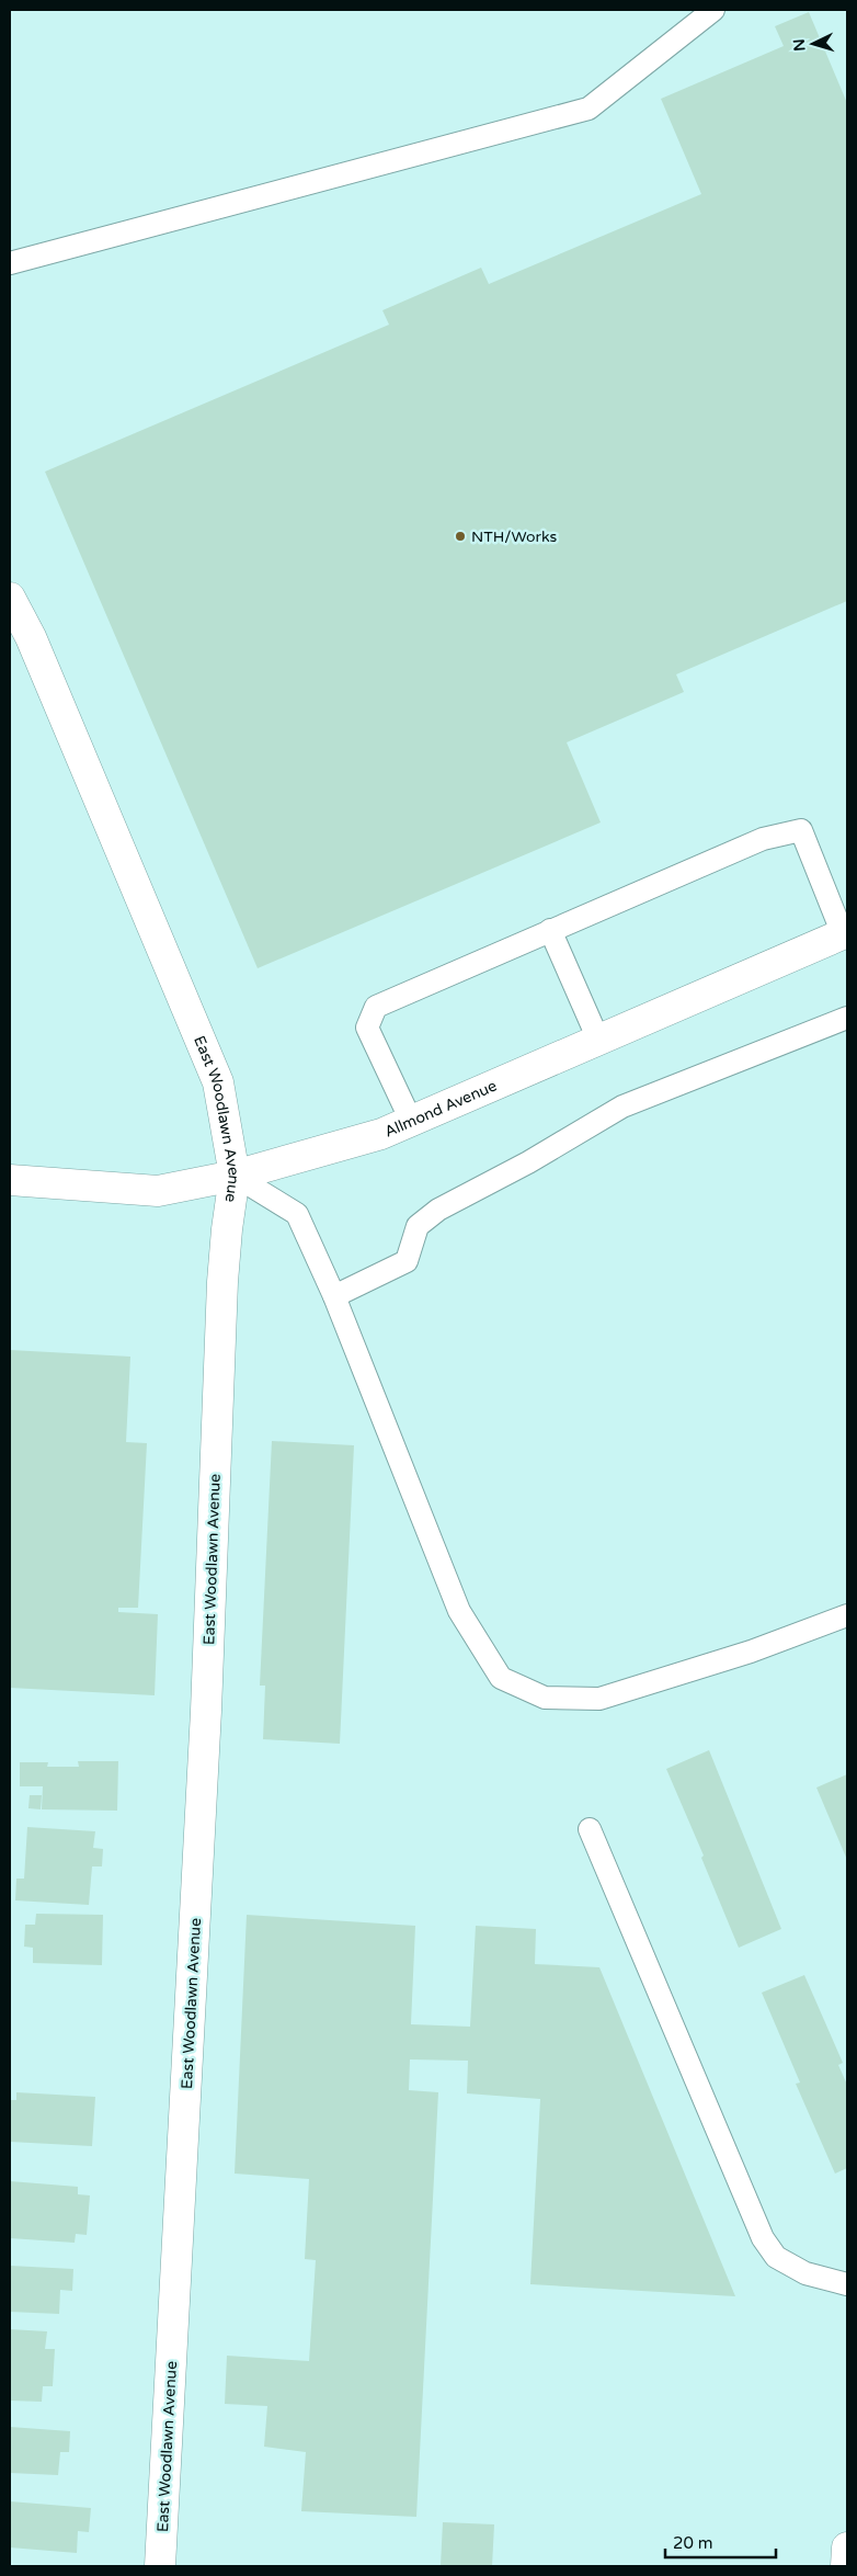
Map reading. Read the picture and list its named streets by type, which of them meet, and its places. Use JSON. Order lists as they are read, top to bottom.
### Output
{
  "streets": {
    "main road": ["Allmond Avenue", "East Woodlawn Avenue"]
  },
  "crossings": [
    ["Allmond Avenue", "East Woodlawn Avenue"]
  ],
  "places": ["NTH/Works"],
  "scale_bar": "20 m",
  "north": "left"
}
